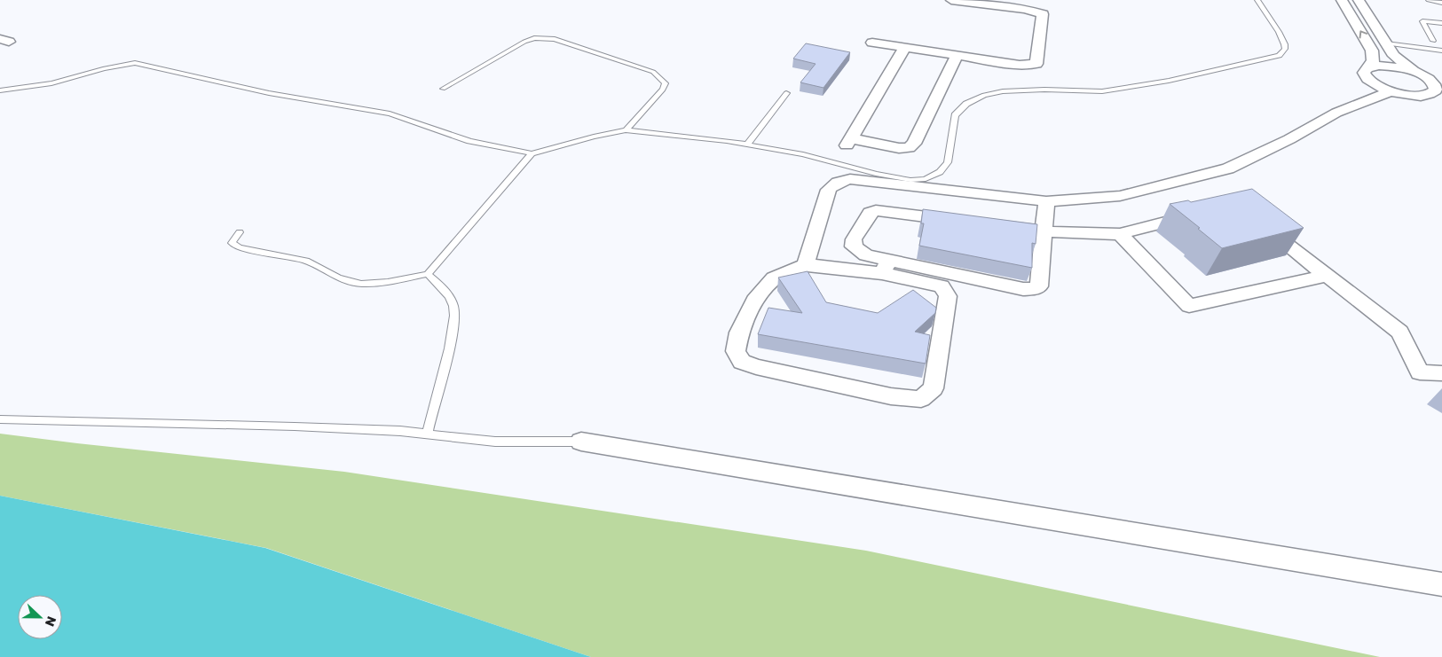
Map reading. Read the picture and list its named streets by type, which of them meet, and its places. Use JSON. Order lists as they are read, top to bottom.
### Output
{
  "north": "right"
}
